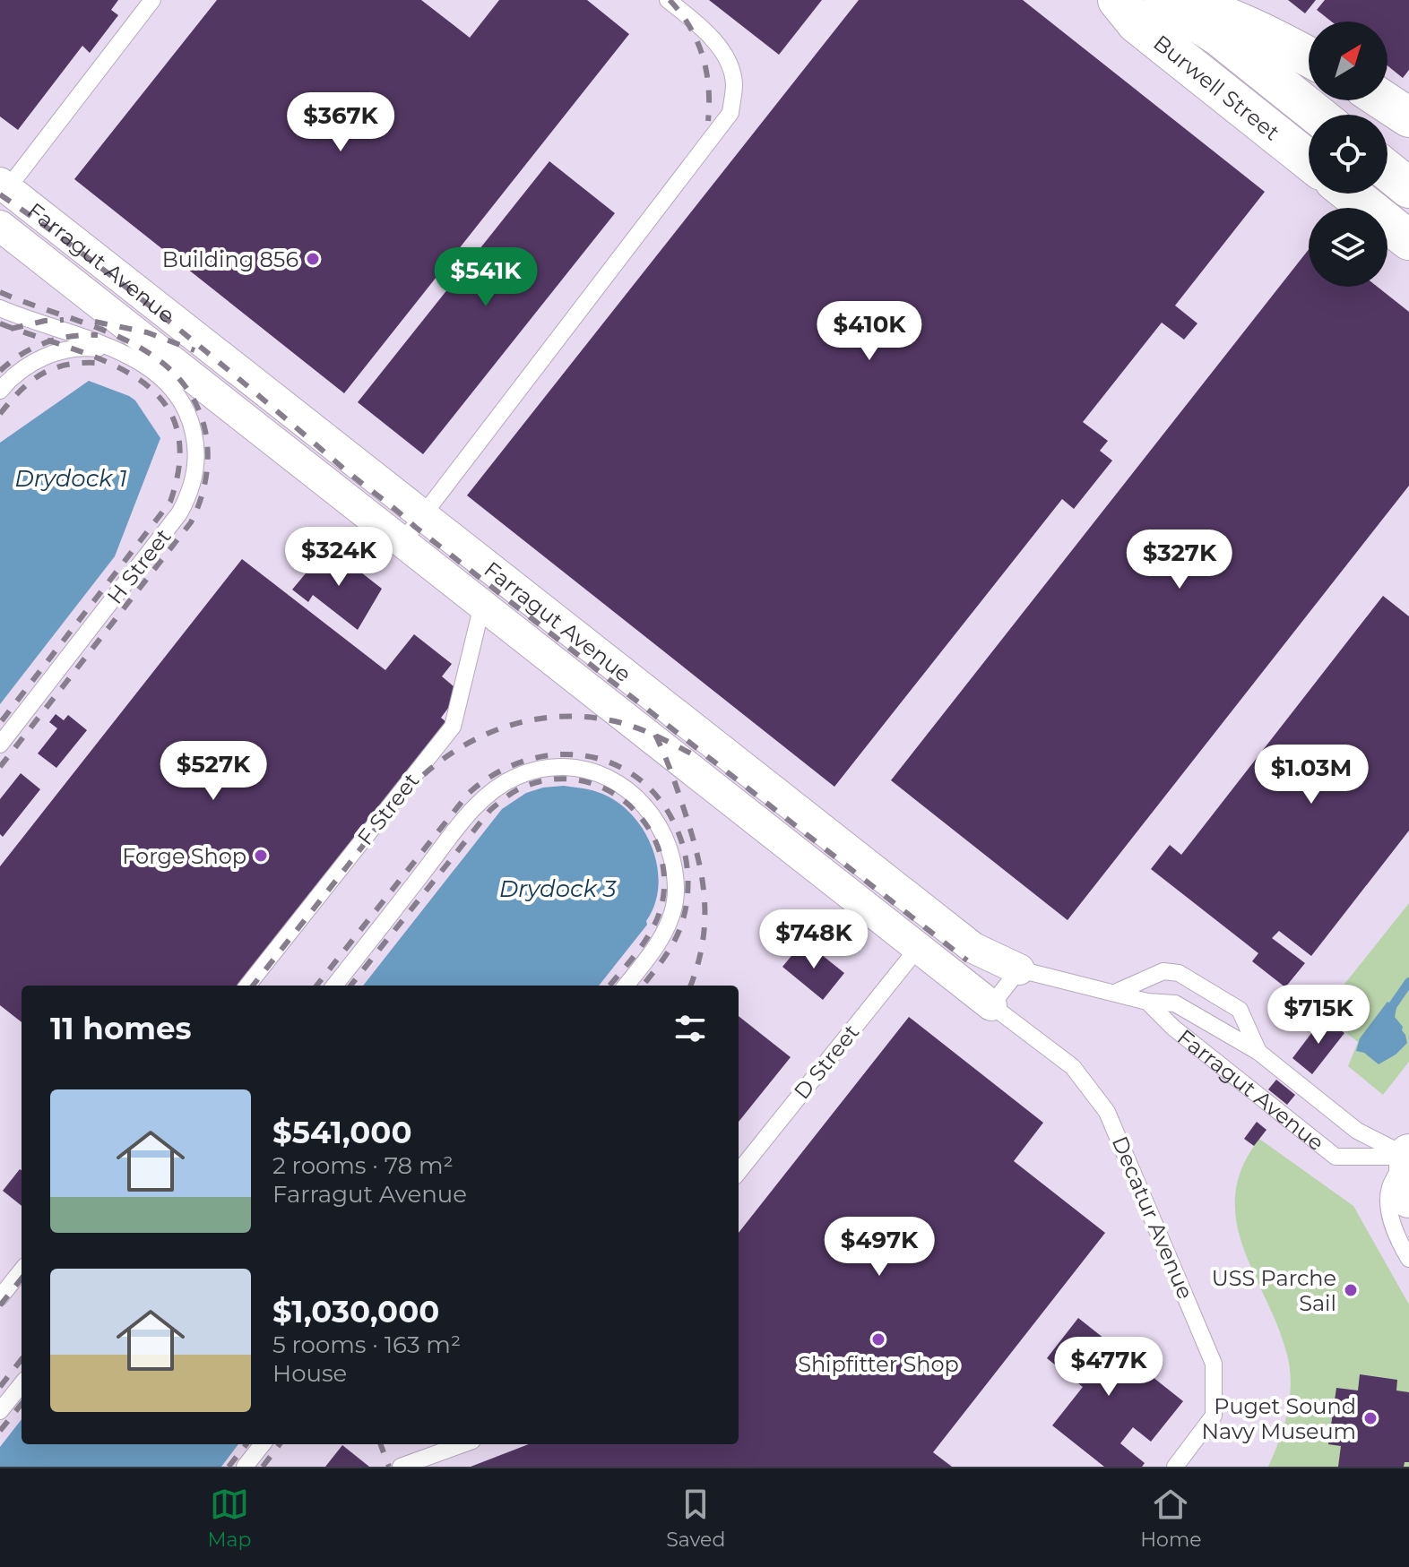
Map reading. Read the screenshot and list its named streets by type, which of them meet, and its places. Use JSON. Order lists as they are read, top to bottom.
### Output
{
  "streets": {
    "main road": ["Burwell Street"],
    "street": ["Farragut Avenue"],
    "lane": [
      "H Street",
      "F Street",
      "D Street",
      "Decatur Avenue"
    ]
  },
  "crossings": [
    ["Farragut Avenue", "F Street"],
    ["Farragut Avenue", "D Street"],
    ["Farragut Avenue", "Decatur Avenue"]
  ],
  "water": ["Drydock 1", "Drydock 3"],
  "places": [
    "Building 856",
    "Forge Shop",
    "USS Parche Sail",
    "Shipfitter Shop",
    "Puget Sound Navy Museum"
  ],
  "north": "top right",
  "page": {
    "price": [
      "$367K",
      "$541K",
      "$410K",
      "$324K",
      "$327K",
      "$527K",
      "$1.03M",
      "$748K",
      "$715K",
      "$497K",
      "$477K"
    ],
    "heading": "11 homes",
    "list": [
      {
        "name": "$541,000",
        "note": "2 rooms · 78 m² · Farragut Avenue"
      },
      {
        "name": "$1,030,000",
        "note": "5 rooms · 163 m² · House"
      }
    ],
    "tabs": ["Map", "Saved", "Home"]
  }
}
